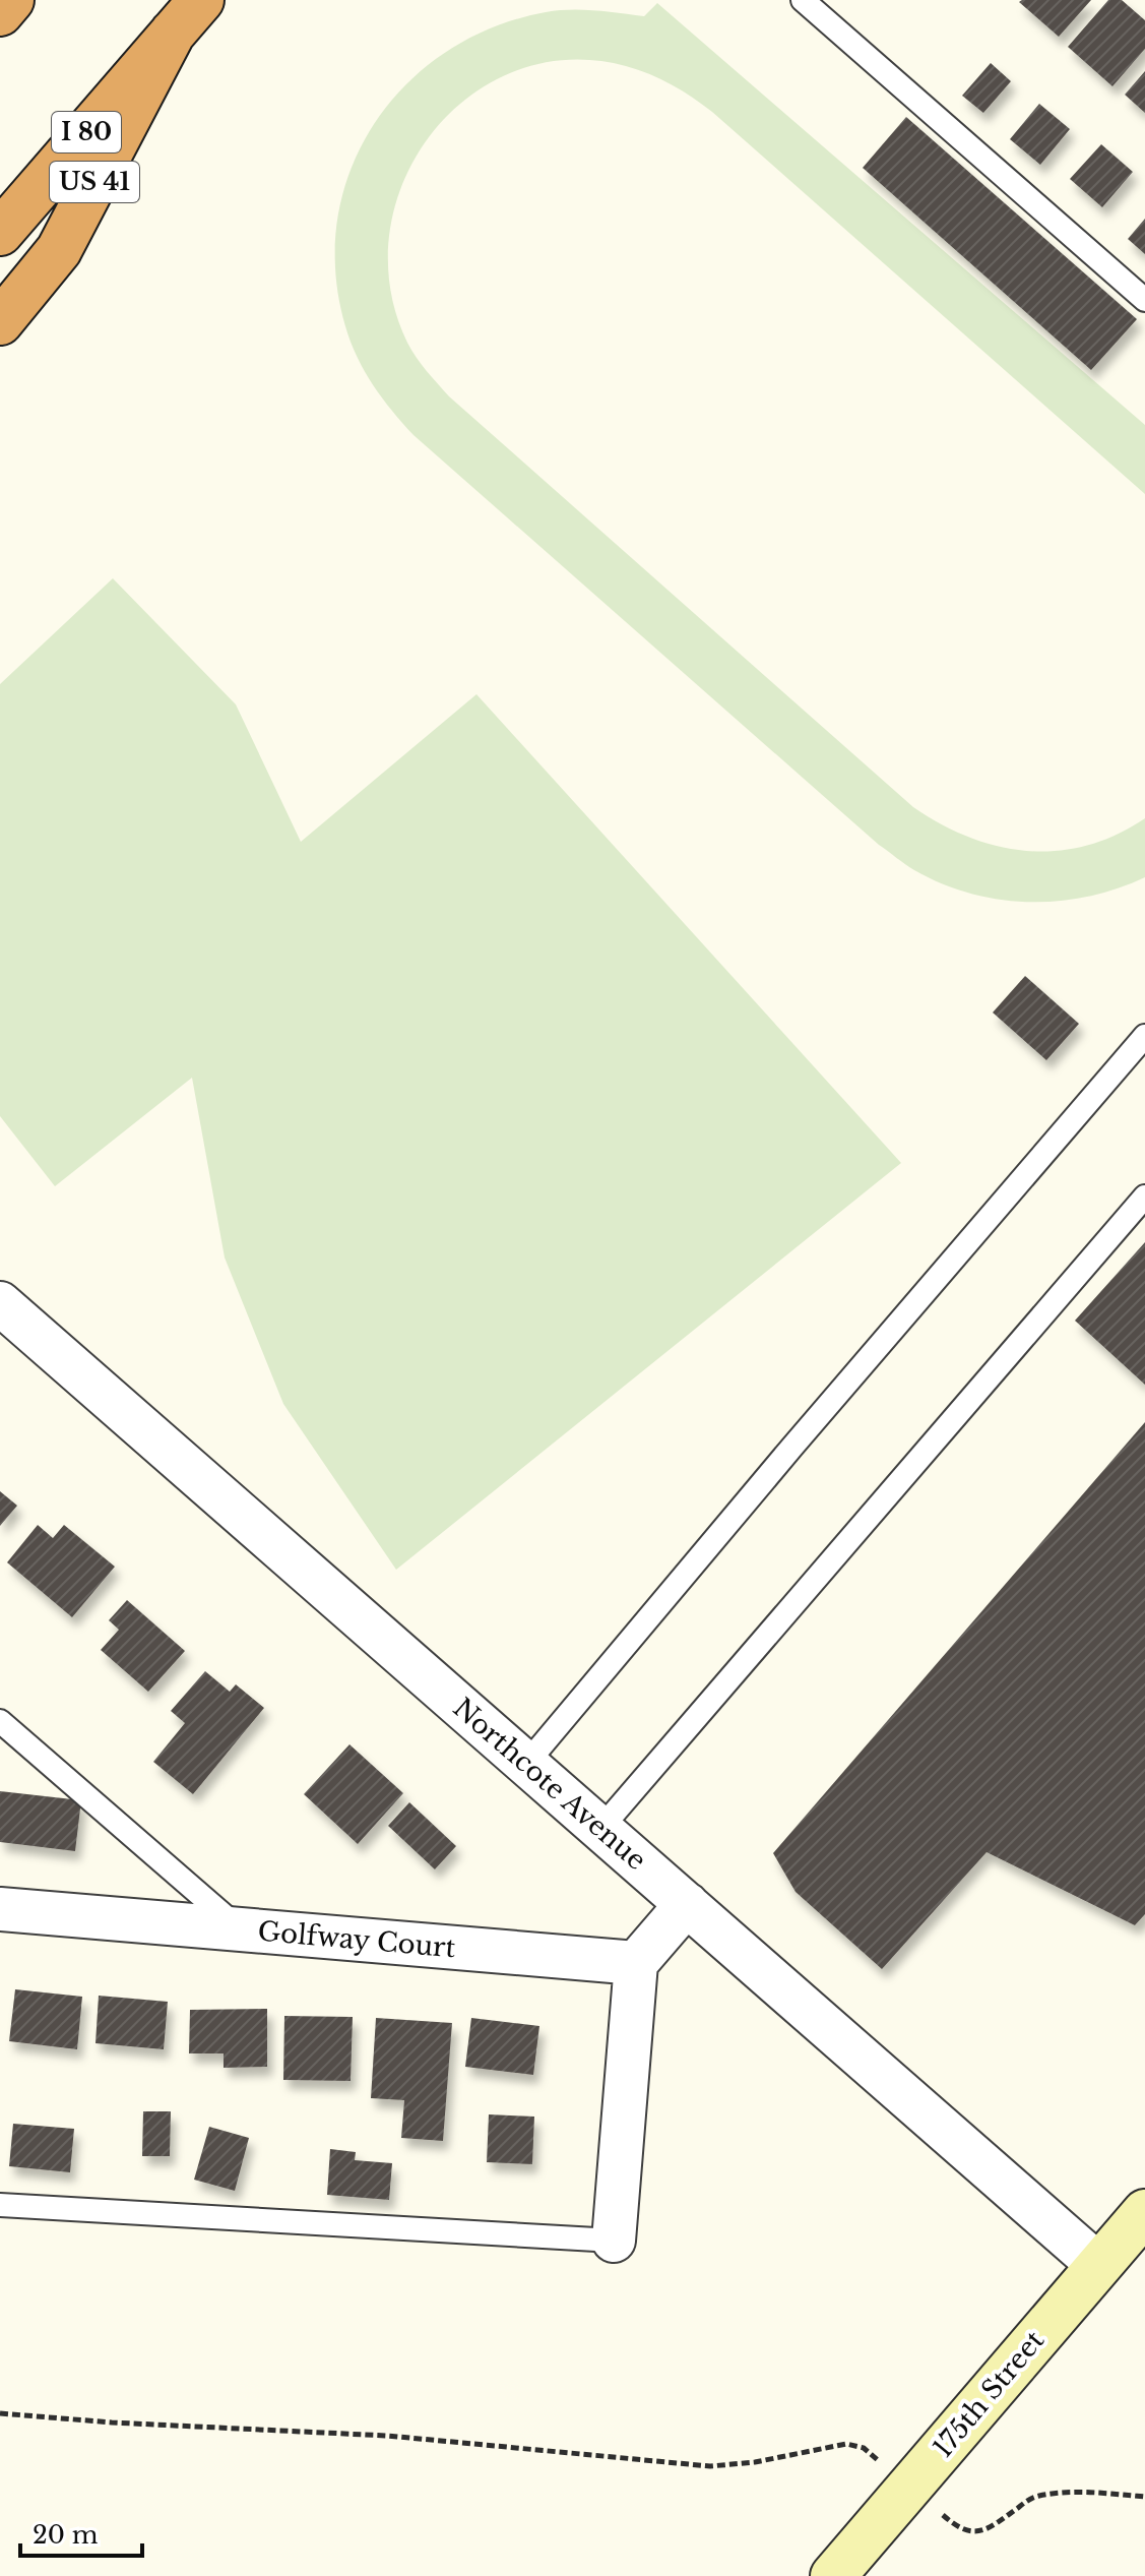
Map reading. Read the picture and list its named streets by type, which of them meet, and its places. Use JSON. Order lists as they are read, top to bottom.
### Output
{
  "streets": {
    "highway": ["I 80", "US 41"],
    "street": ["Northcote Avenue", "Golfway Court", "175th Street"]
  },
  "crossings": [
    ["I 80", "US 41"],
    ["Northcote Avenue", "175th Street"]
  ],
  "scale_bar": "20 m"
}
